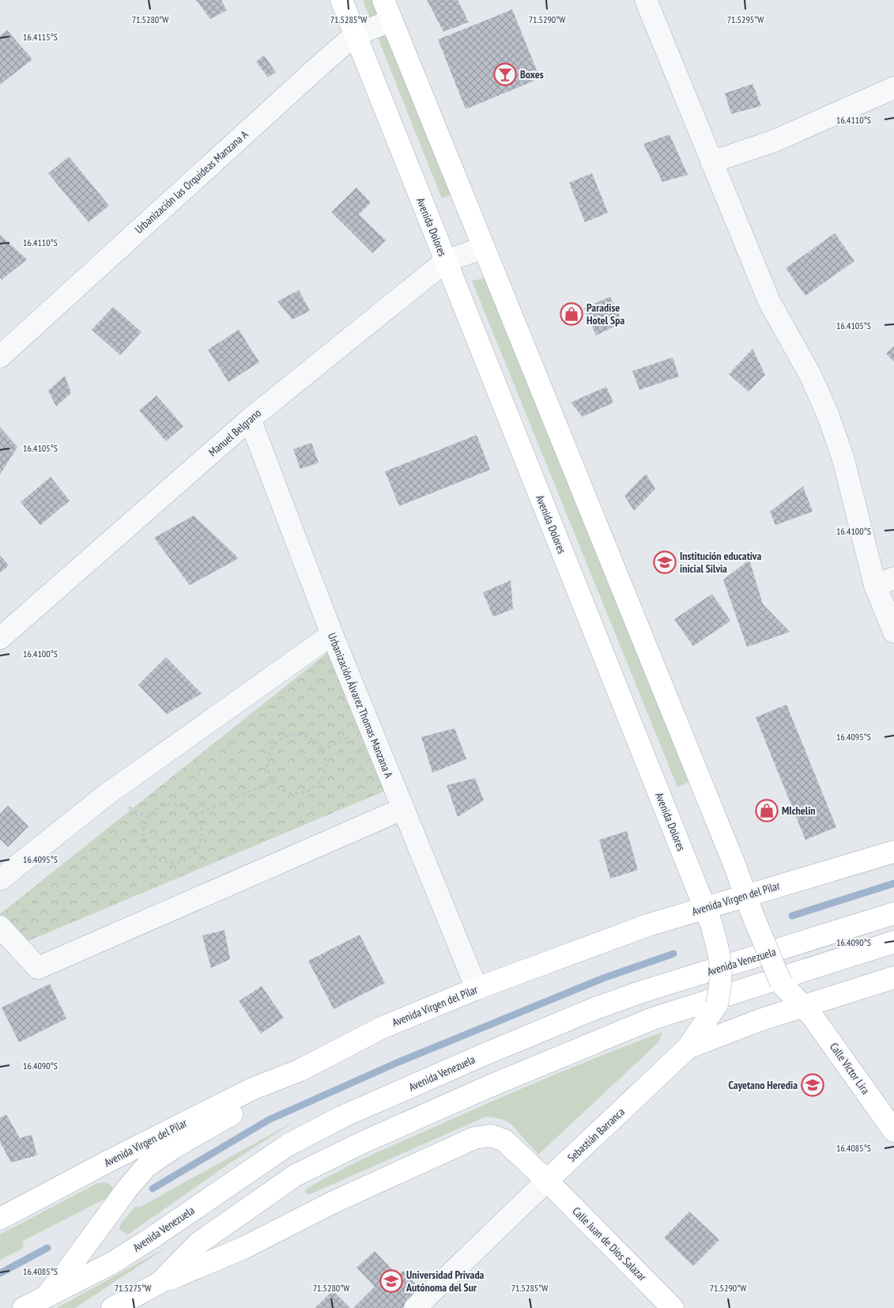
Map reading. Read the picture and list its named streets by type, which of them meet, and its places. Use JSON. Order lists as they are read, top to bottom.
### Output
{
  "streets": {
    "main road": [
      "Avenida Dolores",
      "Avenida Virgen del Pilar",
      "Avenida Venezuela",
      "Calle Víctor Lira",
      "Sebastián Barranca",
      "Calle Juan de Dios Salazar"
    ],
    "street": ["Urbanización las Orquídeas Manzana A", "Manuel Belgrano", "Urbanización Álvarez Thomas Manzana A"]
  },
  "crossings": [
    ["Urbanización las Orquídeas Manzana A", "Avenida Dolores"],
    ["Avenida Dolores", "Manuel Belgrano"],
    ["Avenida Dolores", "Avenida Virgen del Pilar"],
    ["Avenida Dolores", "Sebastián Barranca"],
    ["Manuel Belgrano", "Urbanización Álvarez Thomas Manzana A"],
    ["Urbanización Álvarez Thomas Manzana A", "Avenida Virgen del Pilar"],
    ["Calle Víctor Lira", "Sebastián Barranca"],
    ["Sebastián Barranca", "Calle Juan de Dios Salazar"]
  ],
  "places": {
    "bar": ["Boxes"],
    "shop": ["Paradise Hotel Spa", "MIchelin"],
    "school or university": ["Institución educativa inicial Silvia", "Cayetano Heredia", "Universidad Privada Autónoma del Sur"]
  },
  "coordinates": [
    "71.5280°W",
    "71.5285°W",
    "71.5290°W",
    "71.5295°W",
    "16.4115°S",
    "16.4110°S",
    "16.4105°S",
    "16.4100°S",
    "16.4095°S",
    "16.4090°S",
    "16.4085°S",
    "71.5275°W"
  ]
}
